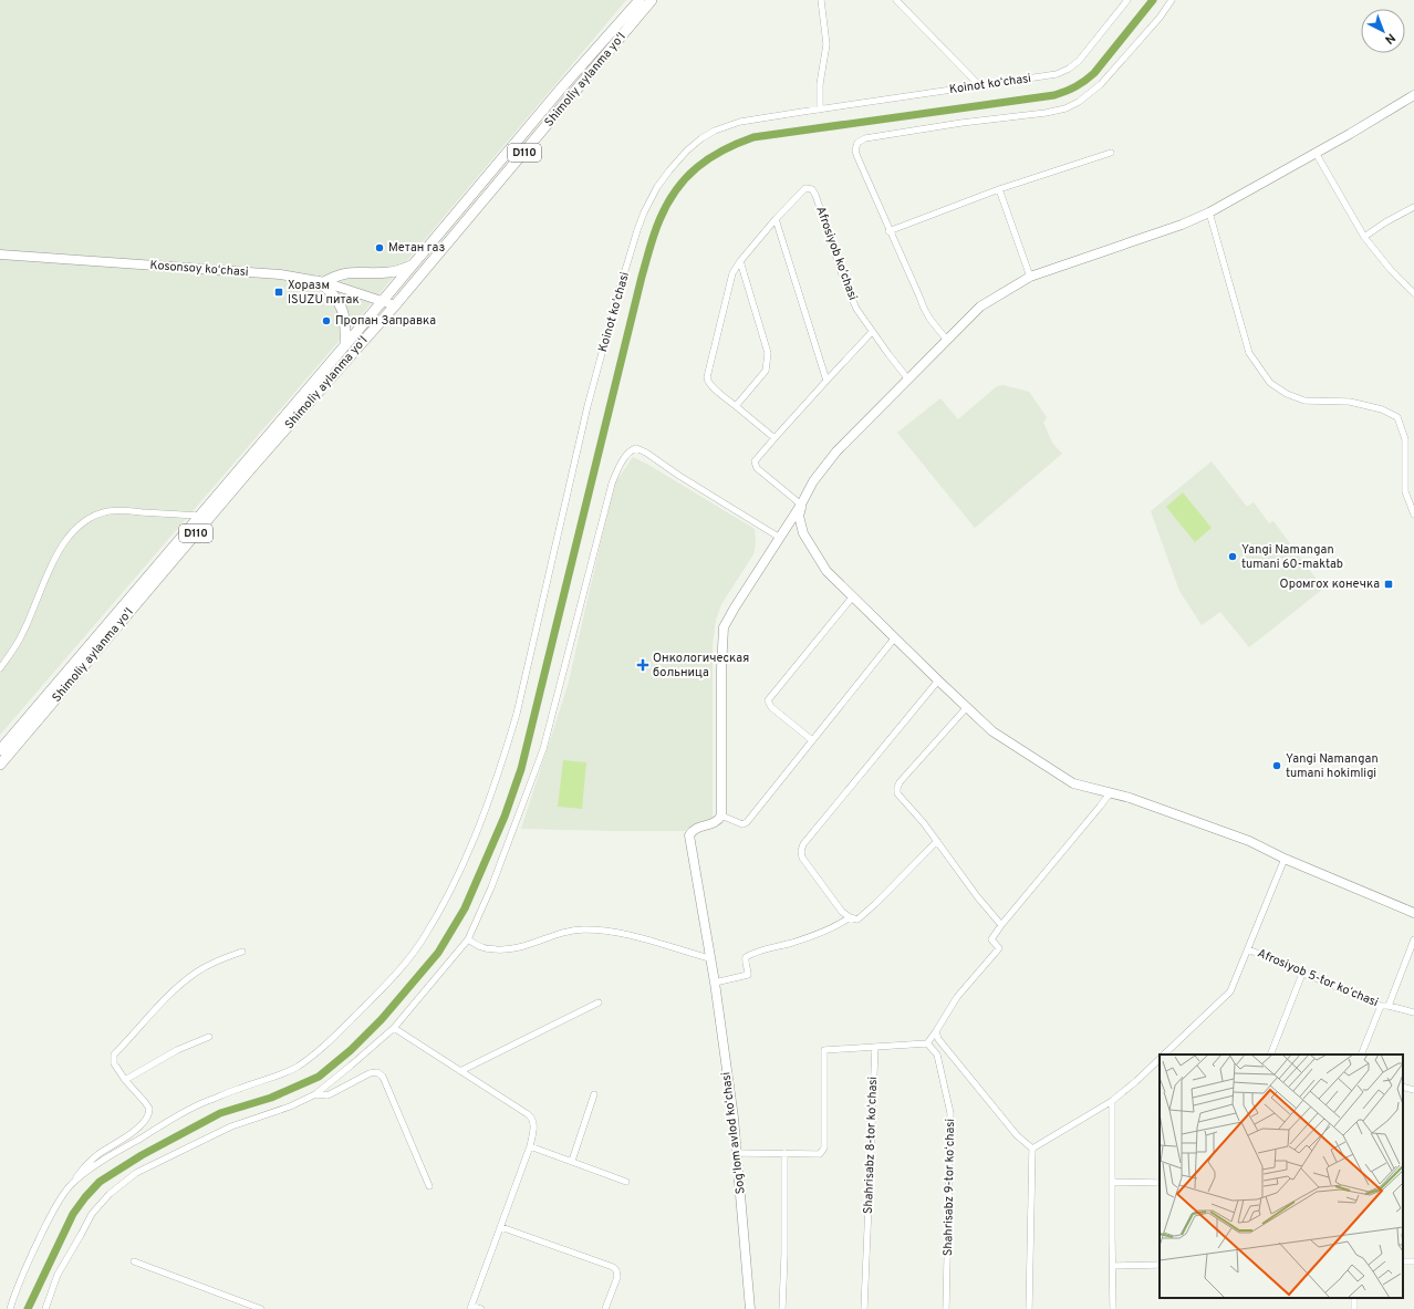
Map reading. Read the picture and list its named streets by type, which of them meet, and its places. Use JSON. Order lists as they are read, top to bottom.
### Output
{
  "streets": {
    "main road": ["Shimoliy aylanma yoʻl", "D110"],
    "street": [
      "Koinot koʻchasi",
      "Afrosiyob koʻchasi",
      "Kosonsoy koʻchasi",
      "Afrosiyob 5-tor koʻchasi",
      "Sogʻlom avlod koʻchasi",
      "Shahrisabz 8-tor koʻchasi",
      "Shahrisabz 9-tor koʻchasi"
    ]
  },
  "crossings": [
    ["Shimoliy aylanma yoʻl", "Kosonsoy koʻchasi"]
  ],
  "places": {
    "other": [
      "Метан газ",
      "Пропан Заправка",
      "Yangi Namangan tumani 60-maktab",
      "Yangi Namangan tumani hokimligi"
    ],
    "transit": ["Хоразм ISUZU питак", "Оромгох конечка"],
    "health": ["Онкологическая больница"]
  },
  "north": "bottom right"
}
